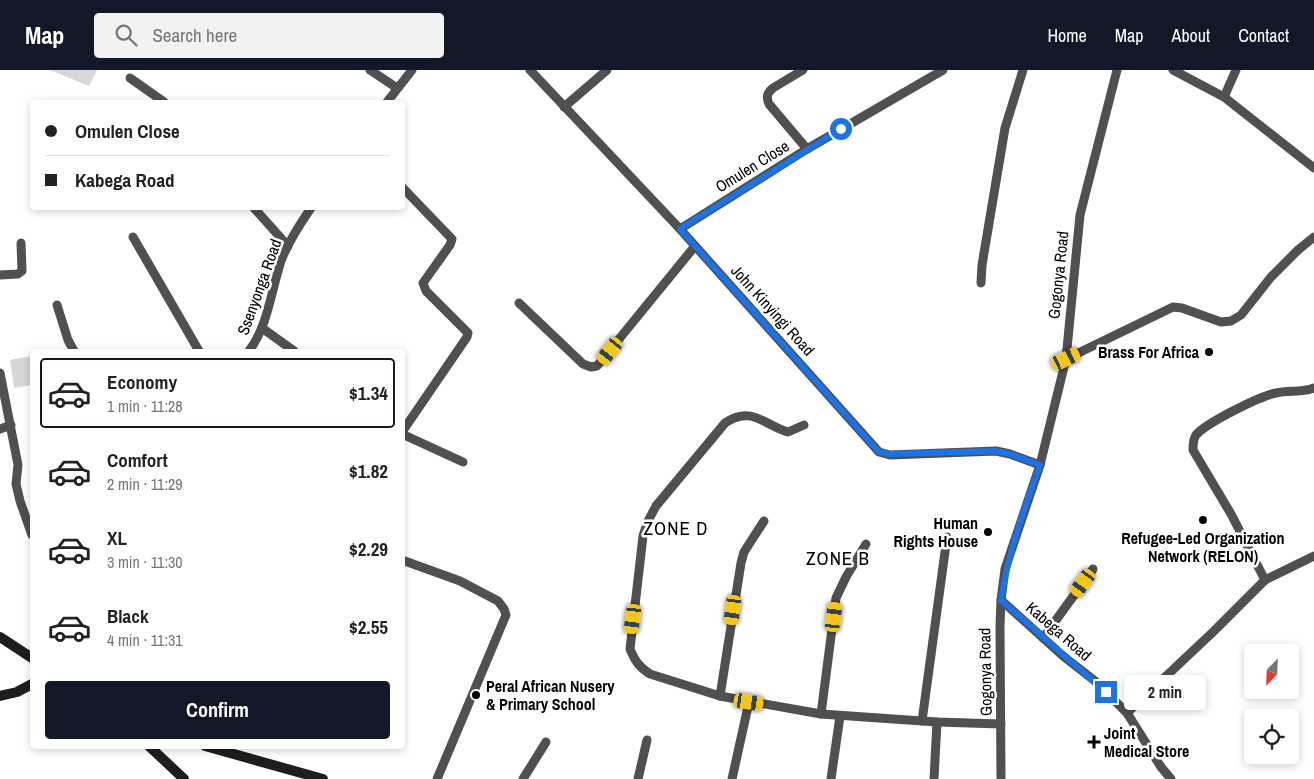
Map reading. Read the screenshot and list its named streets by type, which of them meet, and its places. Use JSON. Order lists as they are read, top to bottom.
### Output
{
  "streets": {
    "street": [
      "Omulen Close",
      "Gogonya Road",
      "Ssenyonga Road",
      "John Kinyingi Road",
      "Kabega Road"
    ]
  },
  "crossings": [
    ["Omulen Close", "John Kinyingi Road"],
    ["Gogonya Road", "John Kinyingi Road"],
    ["Gogonya Road", "Kabega Road"]
  ],
  "districts": ["ZONE D", "ZONE B"],
  "places": {
    "other": [
      "Brass For Africa",
      "Refugee-Led Organization Network (RELON)",
      "Human Rights House",
      "Peral African Nusery & Primary School"
    ],
    "health": ["Joint Medical Store"]
  },
  "north": "bottom left",
  "page": {
    "header": "Map",
    "search": "Search here",
    "nav": [
      "Home",
      "Map",
      "About",
      "Contact"
    ],
    "banner": ["Omulen Close", "Kabega Road"],
    "list": [
      {
        "name": "Economy",
        "note": "1 min · 11:28",
        "value": "$1.34"
      },
      {
        "name": "Comfort",
        "note": "2 min · 11:29",
        "value": "$1.82"
      },
      {
        "name": "XL",
        "note": "3 min · 11:30",
        "value": "$2.29"
      },
      {
        "name": "Black",
        "note": "4 min · 11:31",
        "value": "$2.55"
      }
    ],
    "buttons": "Confirm",
    "bubble": "2 min"
  }
}
